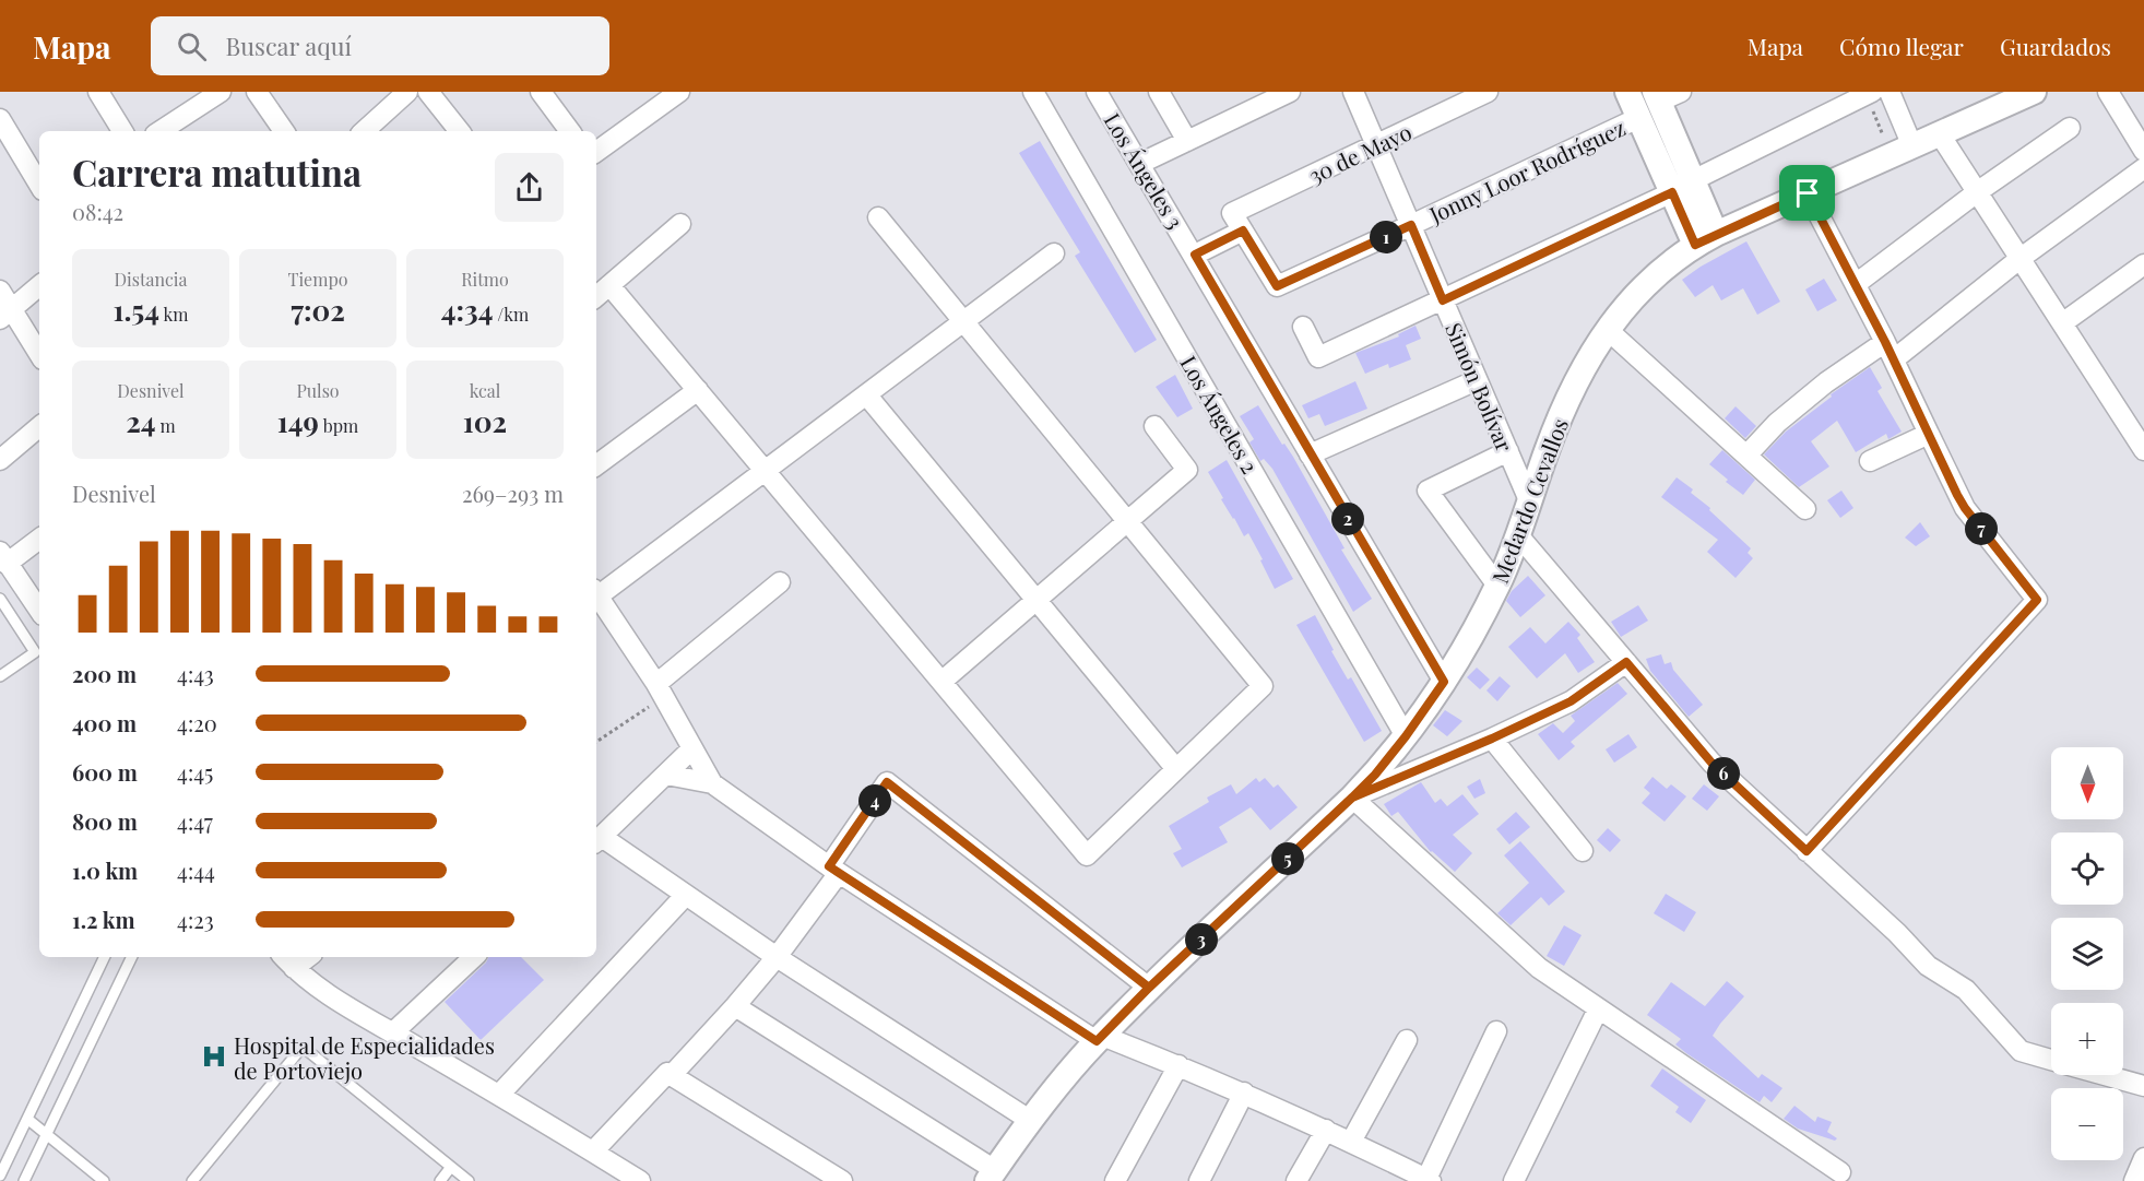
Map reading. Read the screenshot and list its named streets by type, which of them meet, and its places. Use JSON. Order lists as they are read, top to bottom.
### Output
{
  "streets": {
    "street": [
      "30 de Mayo",
      "Los Ángeles 3",
      "Jonny Loor Rodríguez",
      "Simón Bolívar",
      "Los Ángeles 2",
      "Medardo Cevallos"
    ]
  },
  "crossings": [
    ["30 de Mayo", "Los Ángeles 3"],
    ["30 de Mayo", "Jonny Loor Rodríguez"],
    ["30 de Mayo", "Simón Bolívar"],
    ["Los Ángeles 3", "Medardo Cevallos"],
    ["Jonny Loor Rodríguez", "Simón Bolívar"],
    ["Simón Bolívar", "Medardo Cevallos"],
    ["Los Ángeles 2", "Medardo Cevallos"]
  ],
  "places": {
    "hospital": ["Hospital de Especialidades de Portoviejo"]
  },
  "north": "bottom",
  "page": {
    "header": "Mapa",
    "search": "Buscar aquí",
    "nav": ["Mapa", "Cómo llegar", "Guardados"],
    "heading": ["Carrera matutina", "08:42"],
    "pins": [
      "1",
      "2",
      "7",
      "6",
      "4",
      "5",
      "3"
    ],
    "stats": [
      ["Distancia", "1.54 km"],
      ["Tiempo", "7:02"],
      ["Ritmo", "4:34 /km"],
      ["Desnivel", "24 m"],
      ["Pulso", "149 bpm"],
      ["kcal", "102"]
    ],
    "chart": ["Desnivel", "269–293 m"],
    "list": [
      {
        "name": "200 m",
        "note": "4:43"
      },
      {
        "name": "400 m",
        "note": "4:20"
      },
      {
        "name": "600 m",
        "note": "4:45"
      },
      {
        "name": "800 m",
        "note": "4:47"
      },
      {
        "name": "1.0 km",
        "note": "4:44"
      },
      {
        "name": "1.2 km",
        "note": "4:23"
      }
    ],
    "map_buttons": ["+", "−"]
  }
}
